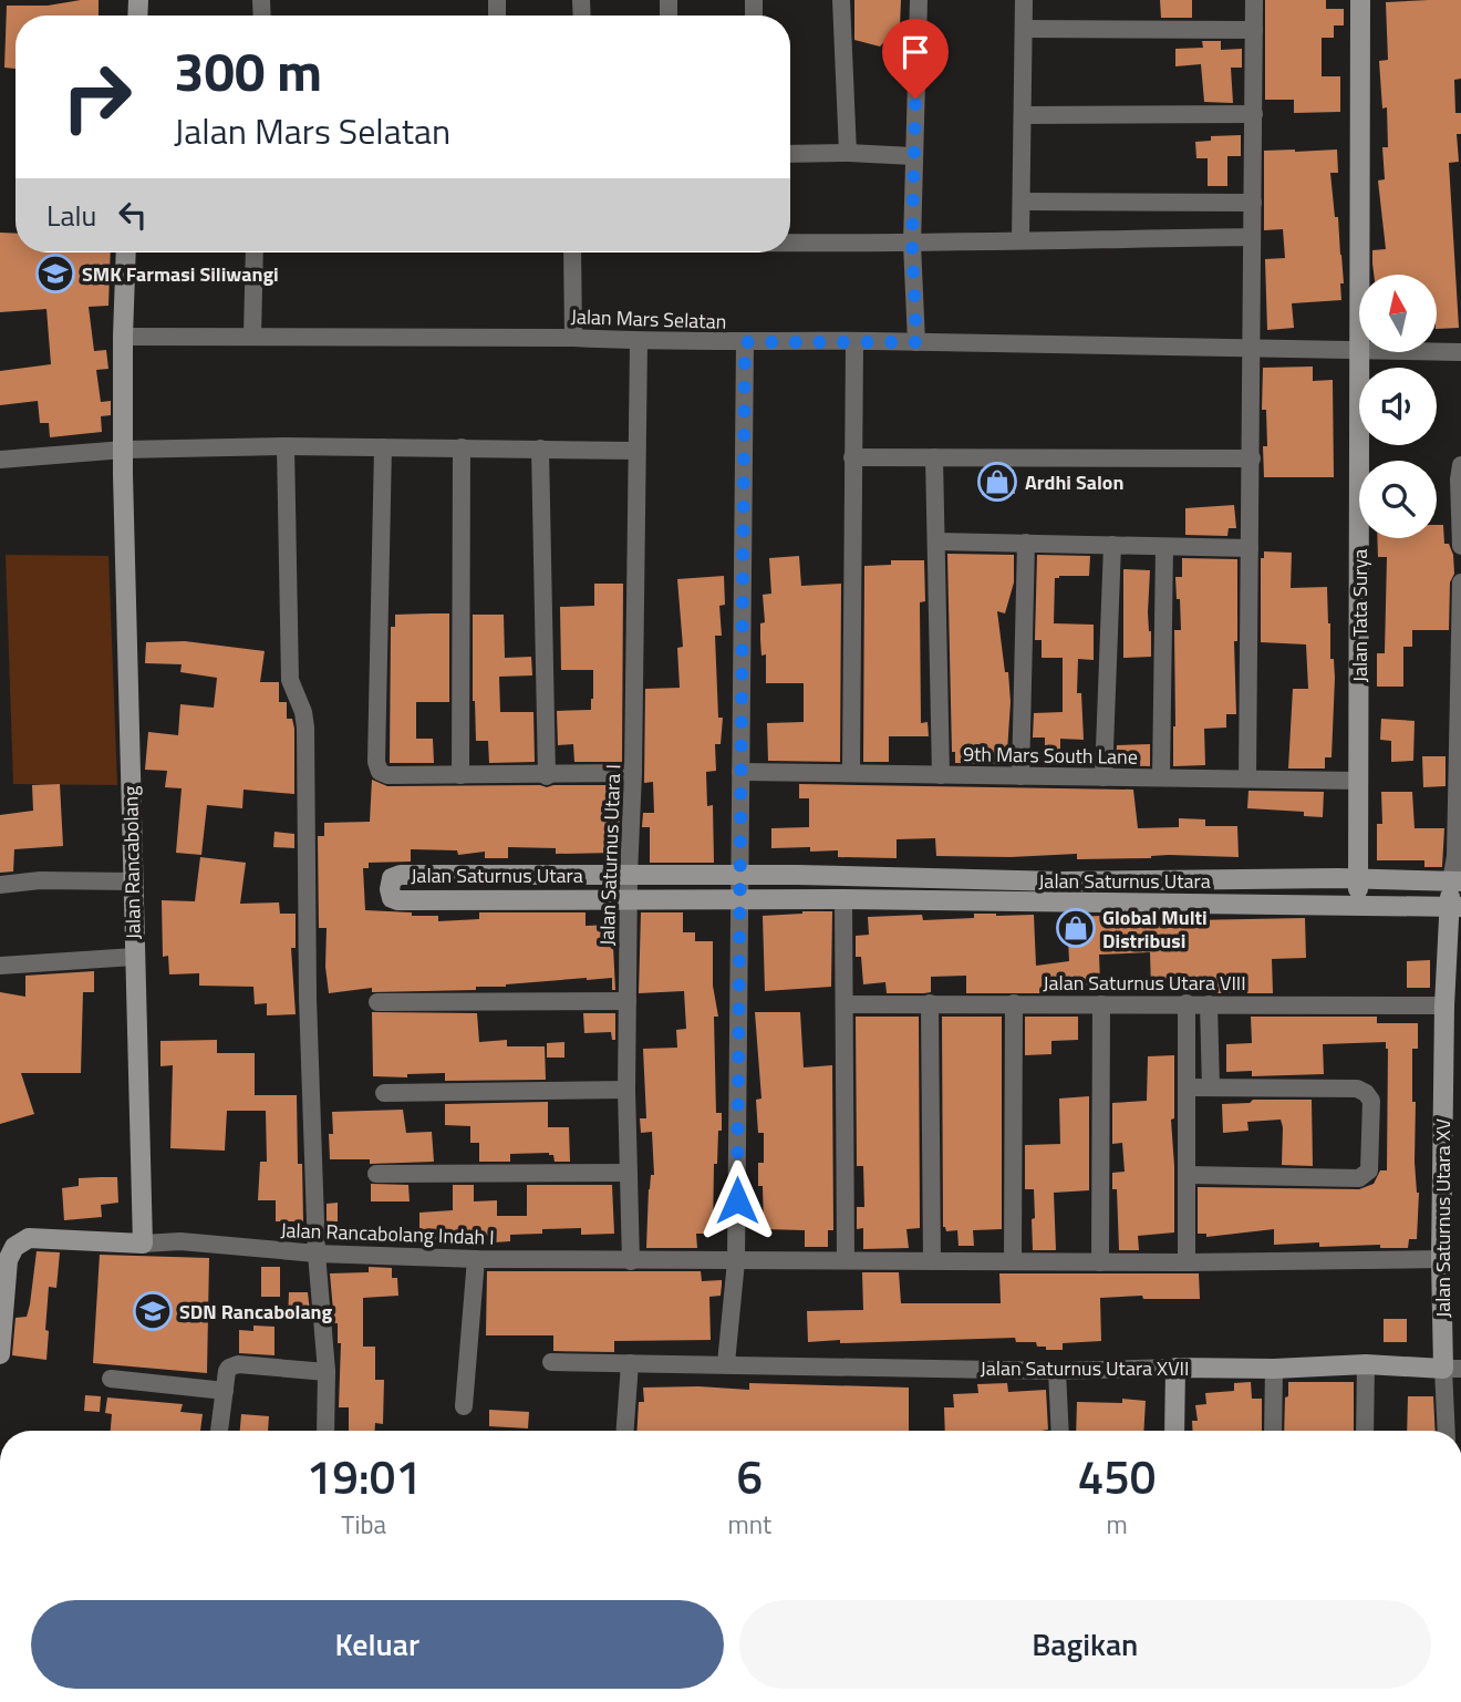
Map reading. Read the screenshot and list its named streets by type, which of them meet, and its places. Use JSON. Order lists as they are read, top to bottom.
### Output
{
  "streets": {
    "street": [
      "Jalan Mars Selatan",
      "Jalan Tata Surya",
      "9th Mars South Lane",
      "Jalan Saturnus Utara I",
      "Jalan Rancabolang",
      "Jalan Saturnus Utara",
      "Jalan Saturnus Utara VIII",
      "Jalan Saturnus Utara XV",
      "Jalan Rancabolang Indah I",
      "Jalan Saturnus Utara XVII"
    ]
  },
  "crossings": [
    ["Jalan Mars Selatan", "Jalan Tata Surya"],
    ["Jalan Mars Selatan", "Jalan Saturnus Utara I"],
    ["Jalan Mars Selatan", "Jalan Rancabolang"],
    ["Jalan Tata Surya", "9th Mars South Lane"],
    ["Jalan Tata Surya", "Jalan Saturnus Utara"],
    ["Jalan Saturnus Utara I", "Jalan Saturnus Utara"],
    ["Jalan Saturnus Utara I", "Jalan Rancabolang Indah I"],
    ["Jalan Rancabolang", "Jalan Rancabolang Indah I"],
    ["Jalan Saturnus Utara", "Jalan Saturnus Utara XV"],
    ["Jalan Saturnus Utara VIII", "Jalan Saturnus Utara XV"],
    ["Jalan Saturnus Utara XV", "Jalan Rancabolang Indah I"],
    ["Jalan Saturnus Utara XV", "Jalan Saturnus Utara XVII"]
  ],
  "places": {
    "school or university": ["SMK Farmasi Siliwangi", "SDN Rancabolang"],
    "shop": ["Ardhi Salon", "Global Multi Distribusi"]
  },
  "north": "top",
  "page": {
    "turn": ["300 m", "Jalan Mars Selatan"],
    "then": "Lalu",
    "eta": [
      "19:01",
      "Tiba",
      "6",
      "mnt",
      "450",
      "m"
    ],
    "buttons": ["Keluar", "Bagikan"]
  }
}
